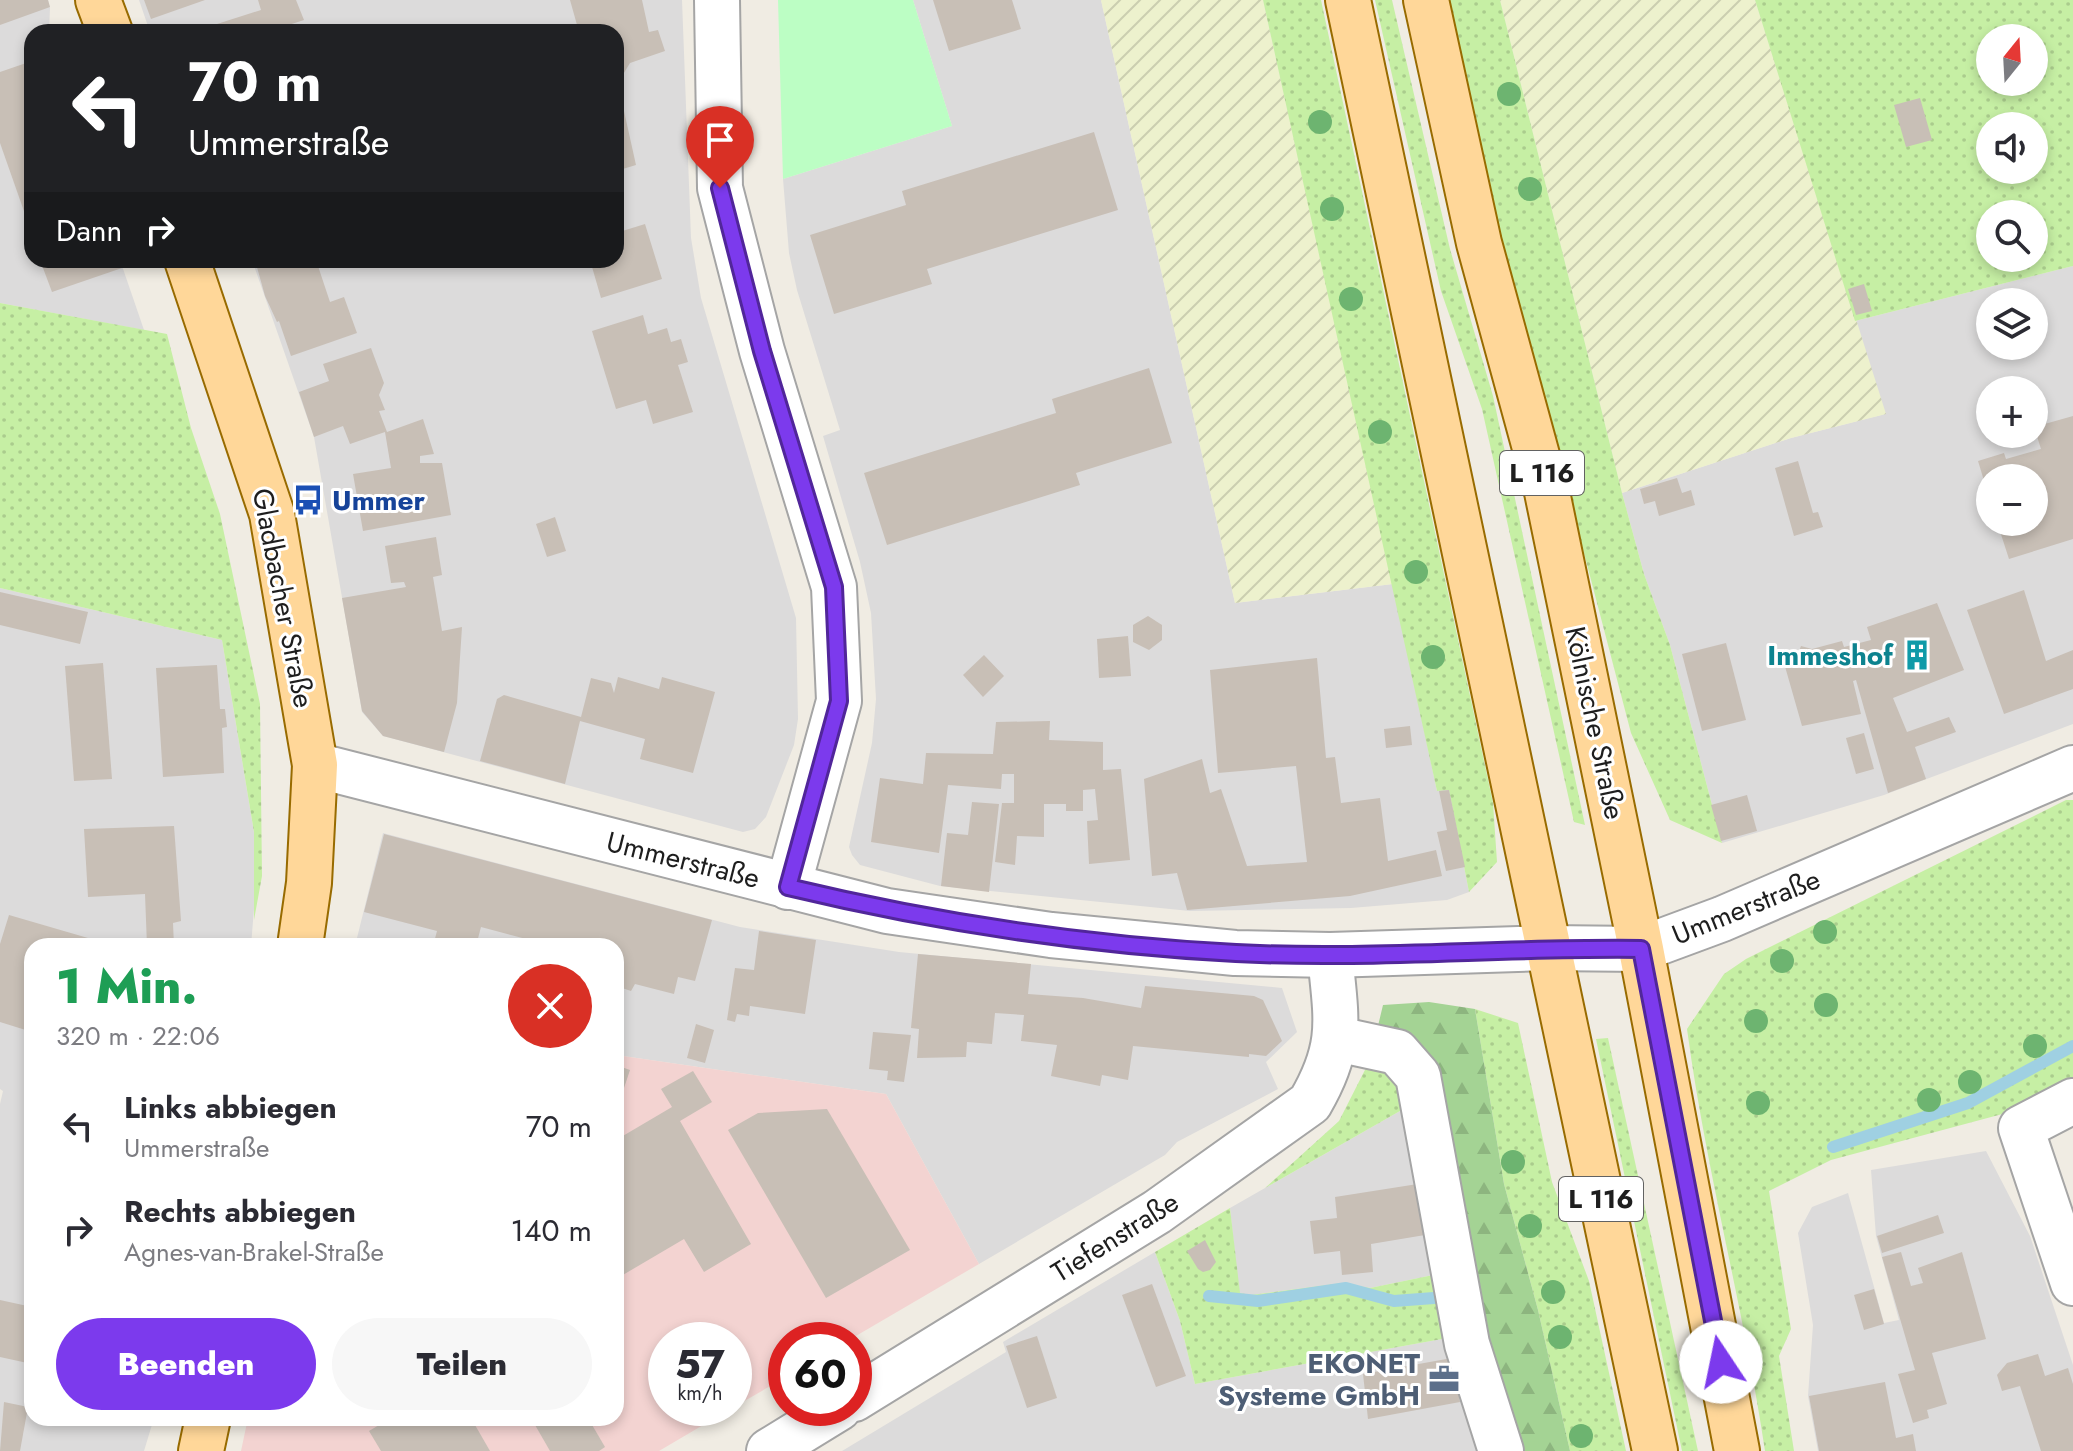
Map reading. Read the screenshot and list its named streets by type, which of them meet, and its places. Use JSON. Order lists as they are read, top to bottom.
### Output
{
  "streets": {
    "main road": ["L 116", "Gladbacher Straße", "Kölnische Straße"],
    "street": ["Ummerstraße", "Tiefenstraße"]
  },
  "crossings": [
    ["L 116", "Ummerstraße"],
    ["Gladbacher Straße", "Ummerstraße"],
    ["Kölnische Straße", "Ummerstraße"],
    ["Ummerstraße", "Tiefenstraße"]
  ],
  "places": {
    "bus stop": ["Ummer"],
    "building": ["Immeshof"],
    "office": ["EKONET Systeme GmbH"]
  },
  "north": "top",
  "page": {
    "map_buttons": ["+", "−"],
    "turn": ["70 m", "Ummerstraße"],
    "then": "Dann",
    "heading": ["1 Min.", "320 m · 22:06"],
    "list": [
      {
        "name": "Links abbiegen",
        "note": "Ummerstraße",
        "value": "70 m"
      },
      {
        "name": "Rechts abbiegen",
        "note": "Agnes-van-Brakel-Straße",
        "value": "140 m"
      }
    ],
    "buttons": ["Beenden", "Teilen"],
    "speed": "57 km/h",
    "limit": "60"
  }
}
